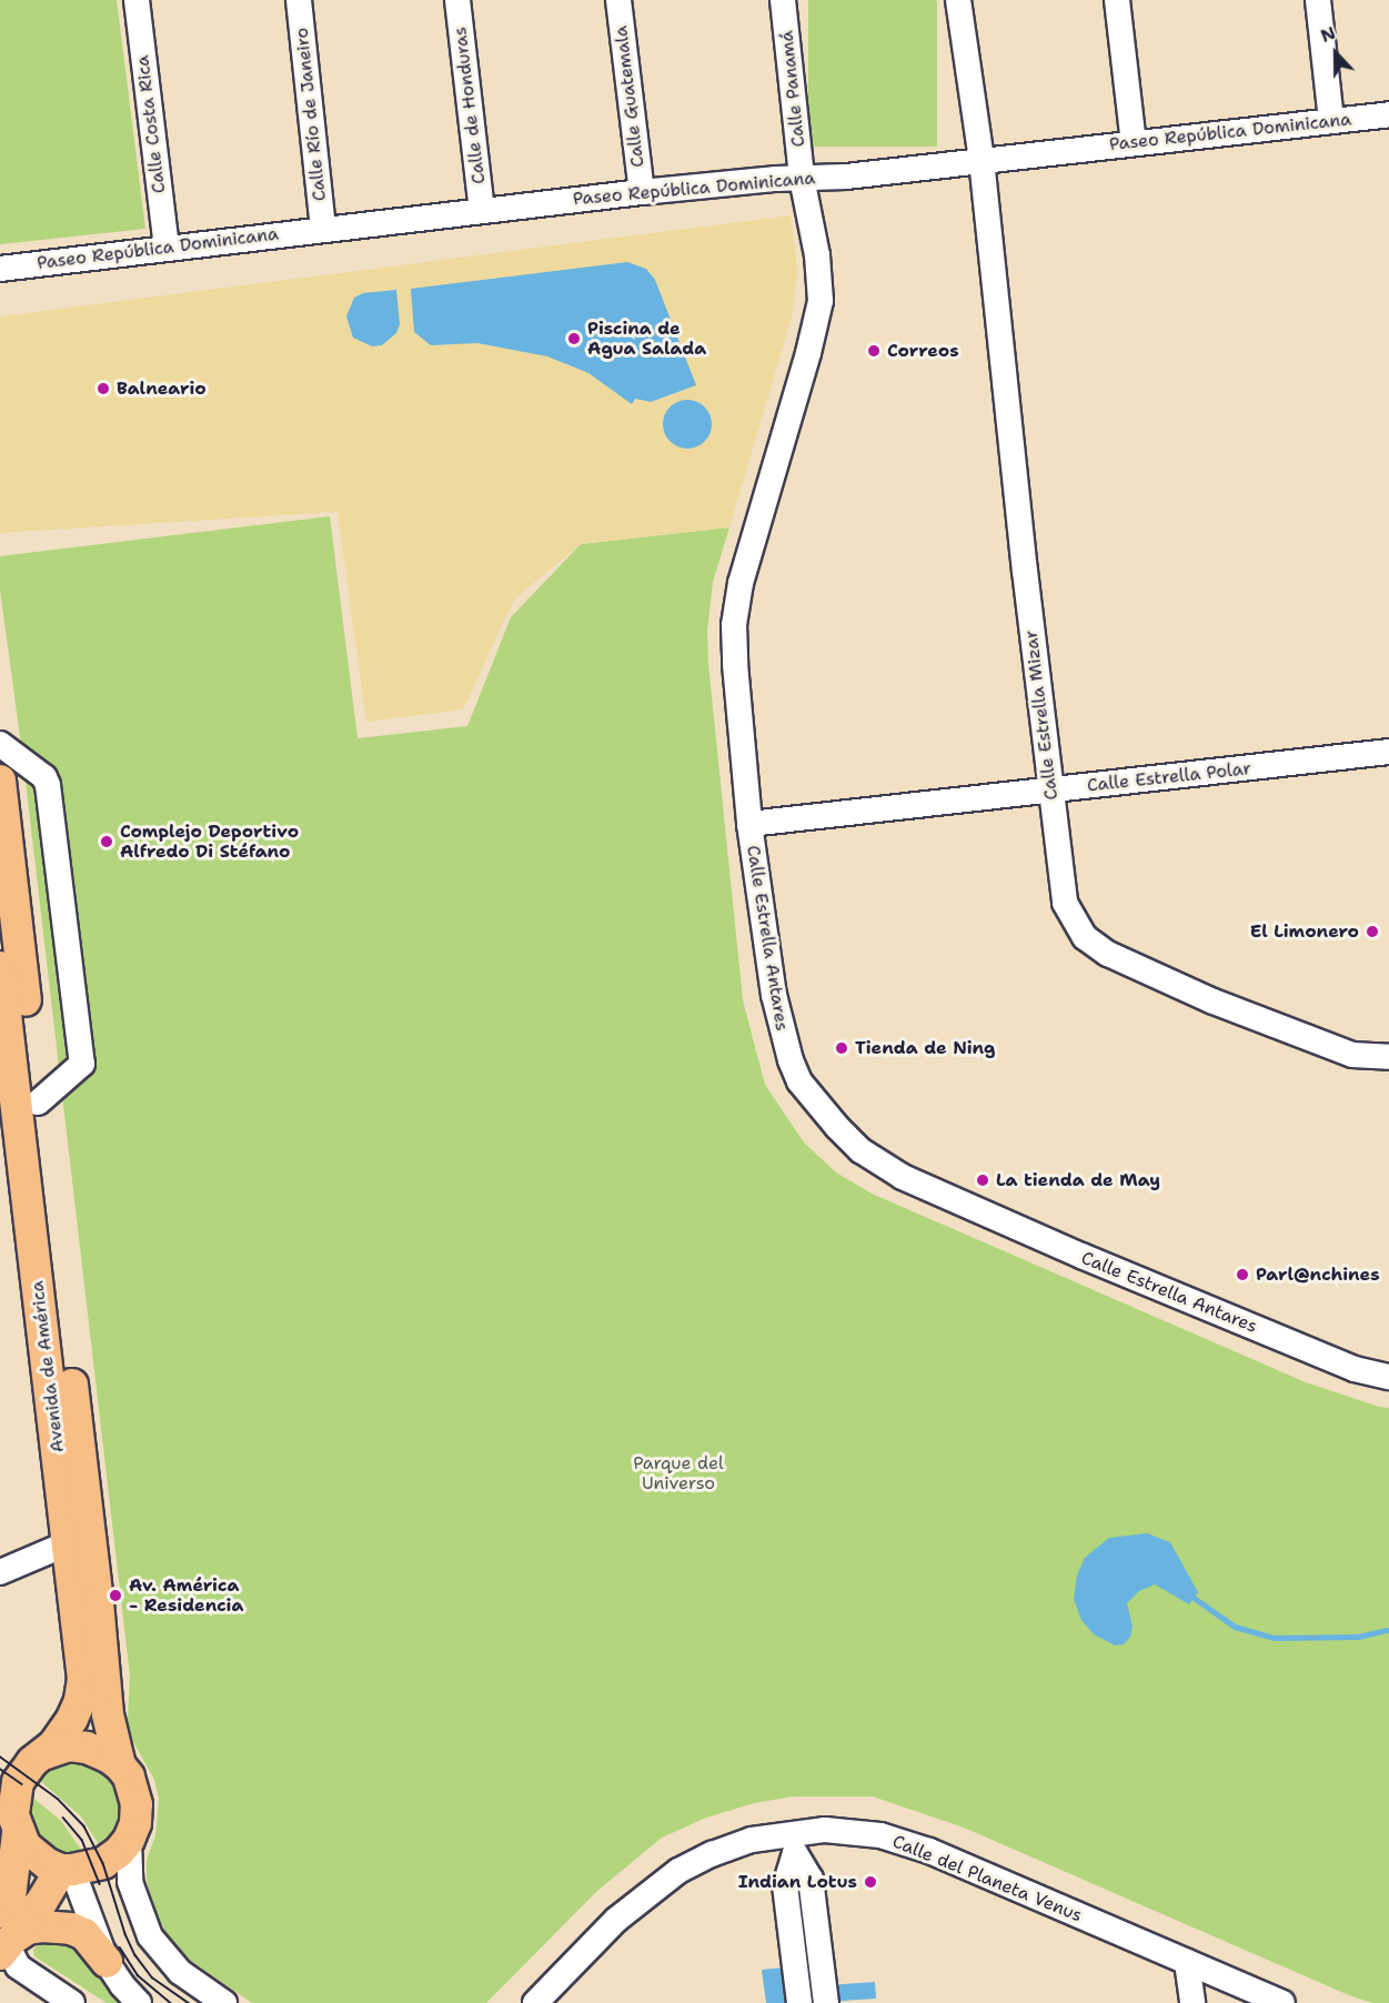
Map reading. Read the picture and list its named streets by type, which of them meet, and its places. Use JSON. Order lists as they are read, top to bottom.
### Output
{
  "streets": {
    "main road": ["Avenida de América"],
    "street": [
      "Calle Panamá",
      "Calle Guatemala",
      "Calle de Honduras",
      "Calle Río de Janeiro",
      "Calle Costa Rica",
      "Paseo República Dominicana",
      "Calle Estrella Mizar",
      "Calle Estrella Polar",
      "Calle Estrella Antares",
      "Calle del Planeta Venus"
    ]
  },
  "crossings": [
    ["Calle Panamá", "Paseo República Dominicana"],
    ["Calle Panamá", "Calle Estrella Antares"],
    ["Calle Guatemala", "Paseo República Dominicana"],
    ["Calle de Honduras", "Paseo República Dominicana"],
    ["Calle Río de Janeiro", "Paseo República Dominicana"],
    ["Calle Costa Rica", "Paseo República Dominicana"],
    ["Paseo República Dominicana", "Calle Estrella Mizar"],
    ["Paseo República Dominicana", "Calle Estrella Antares"],
    ["Calle Estrella Mizar", "Calle Estrella Polar"],
    ["Calle Estrella Polar", "Calle Estrella Antares"]
  ],
  "parks": ["Parque del Universo"],
  "places": [
    "Piscina de Agua Salada",
    "Correos",
    "Balneario",
    "Complejo Deportivo Alfredo Di Stéfano",
    "El Limonero",
    "Tienda de Ning",
    "La tienda de May",
    "Parl@nchines",
    "Av. América - Residencia",
    "Indian Lotus"
  ],
  "north": "top"
}
